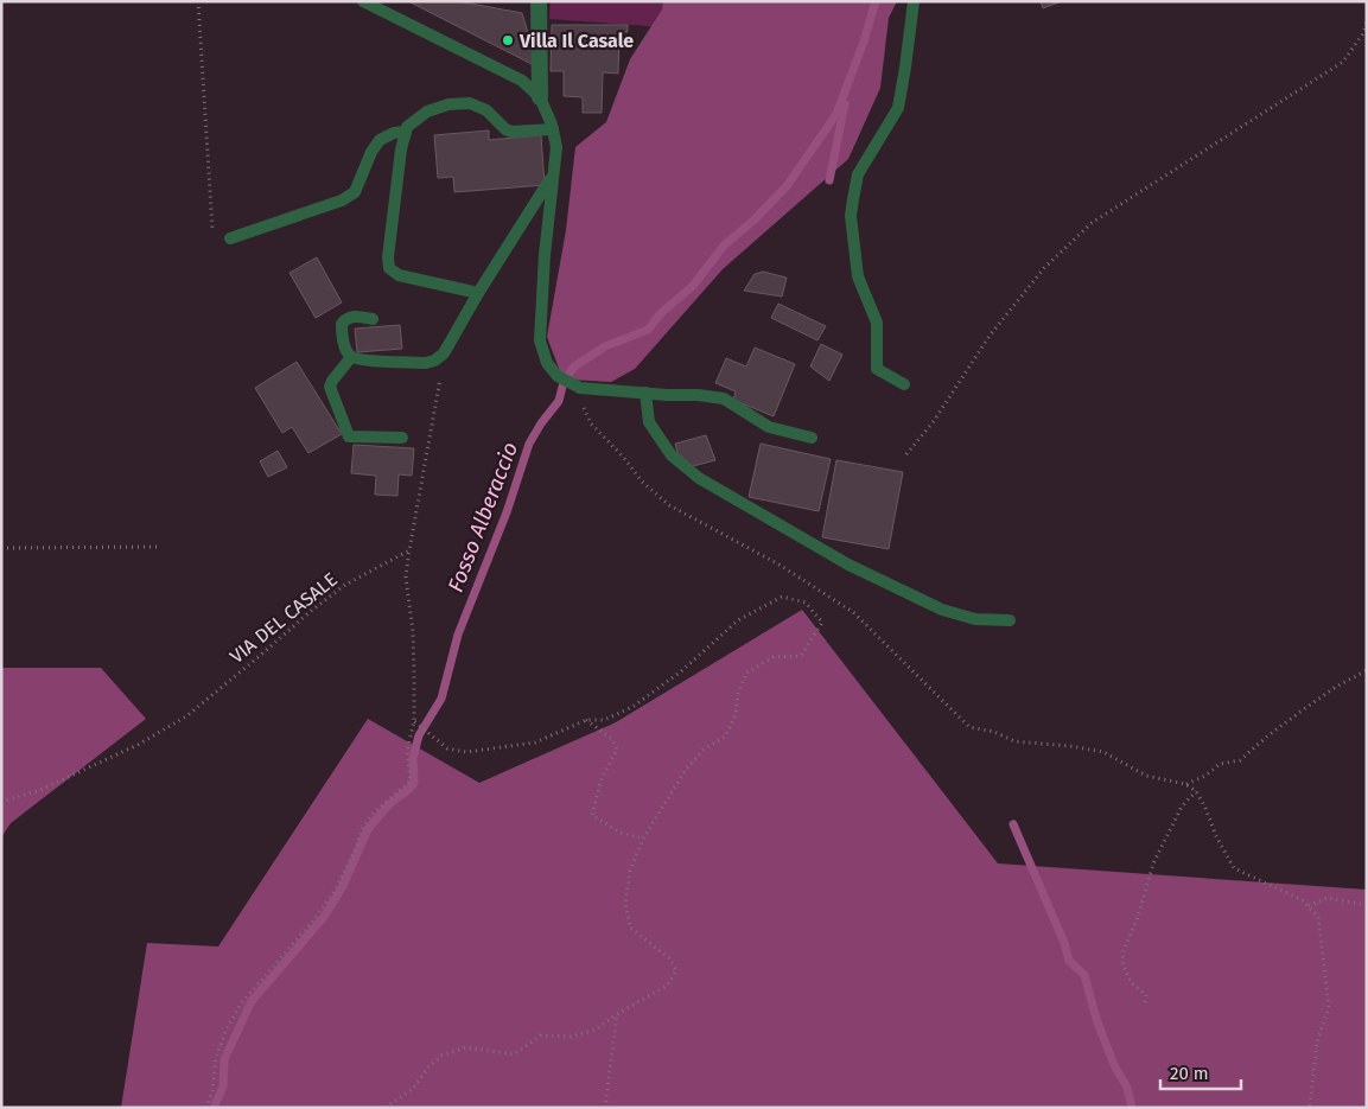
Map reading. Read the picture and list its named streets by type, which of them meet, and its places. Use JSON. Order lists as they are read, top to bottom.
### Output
{
  "streets": {
    "path": ["VIA DEL CASALE"]
  },
  "water": ["Fosso Alberaccio"],
  "places": ["Villa Il Casale"],
  "scale_bar": "20 m"
}
